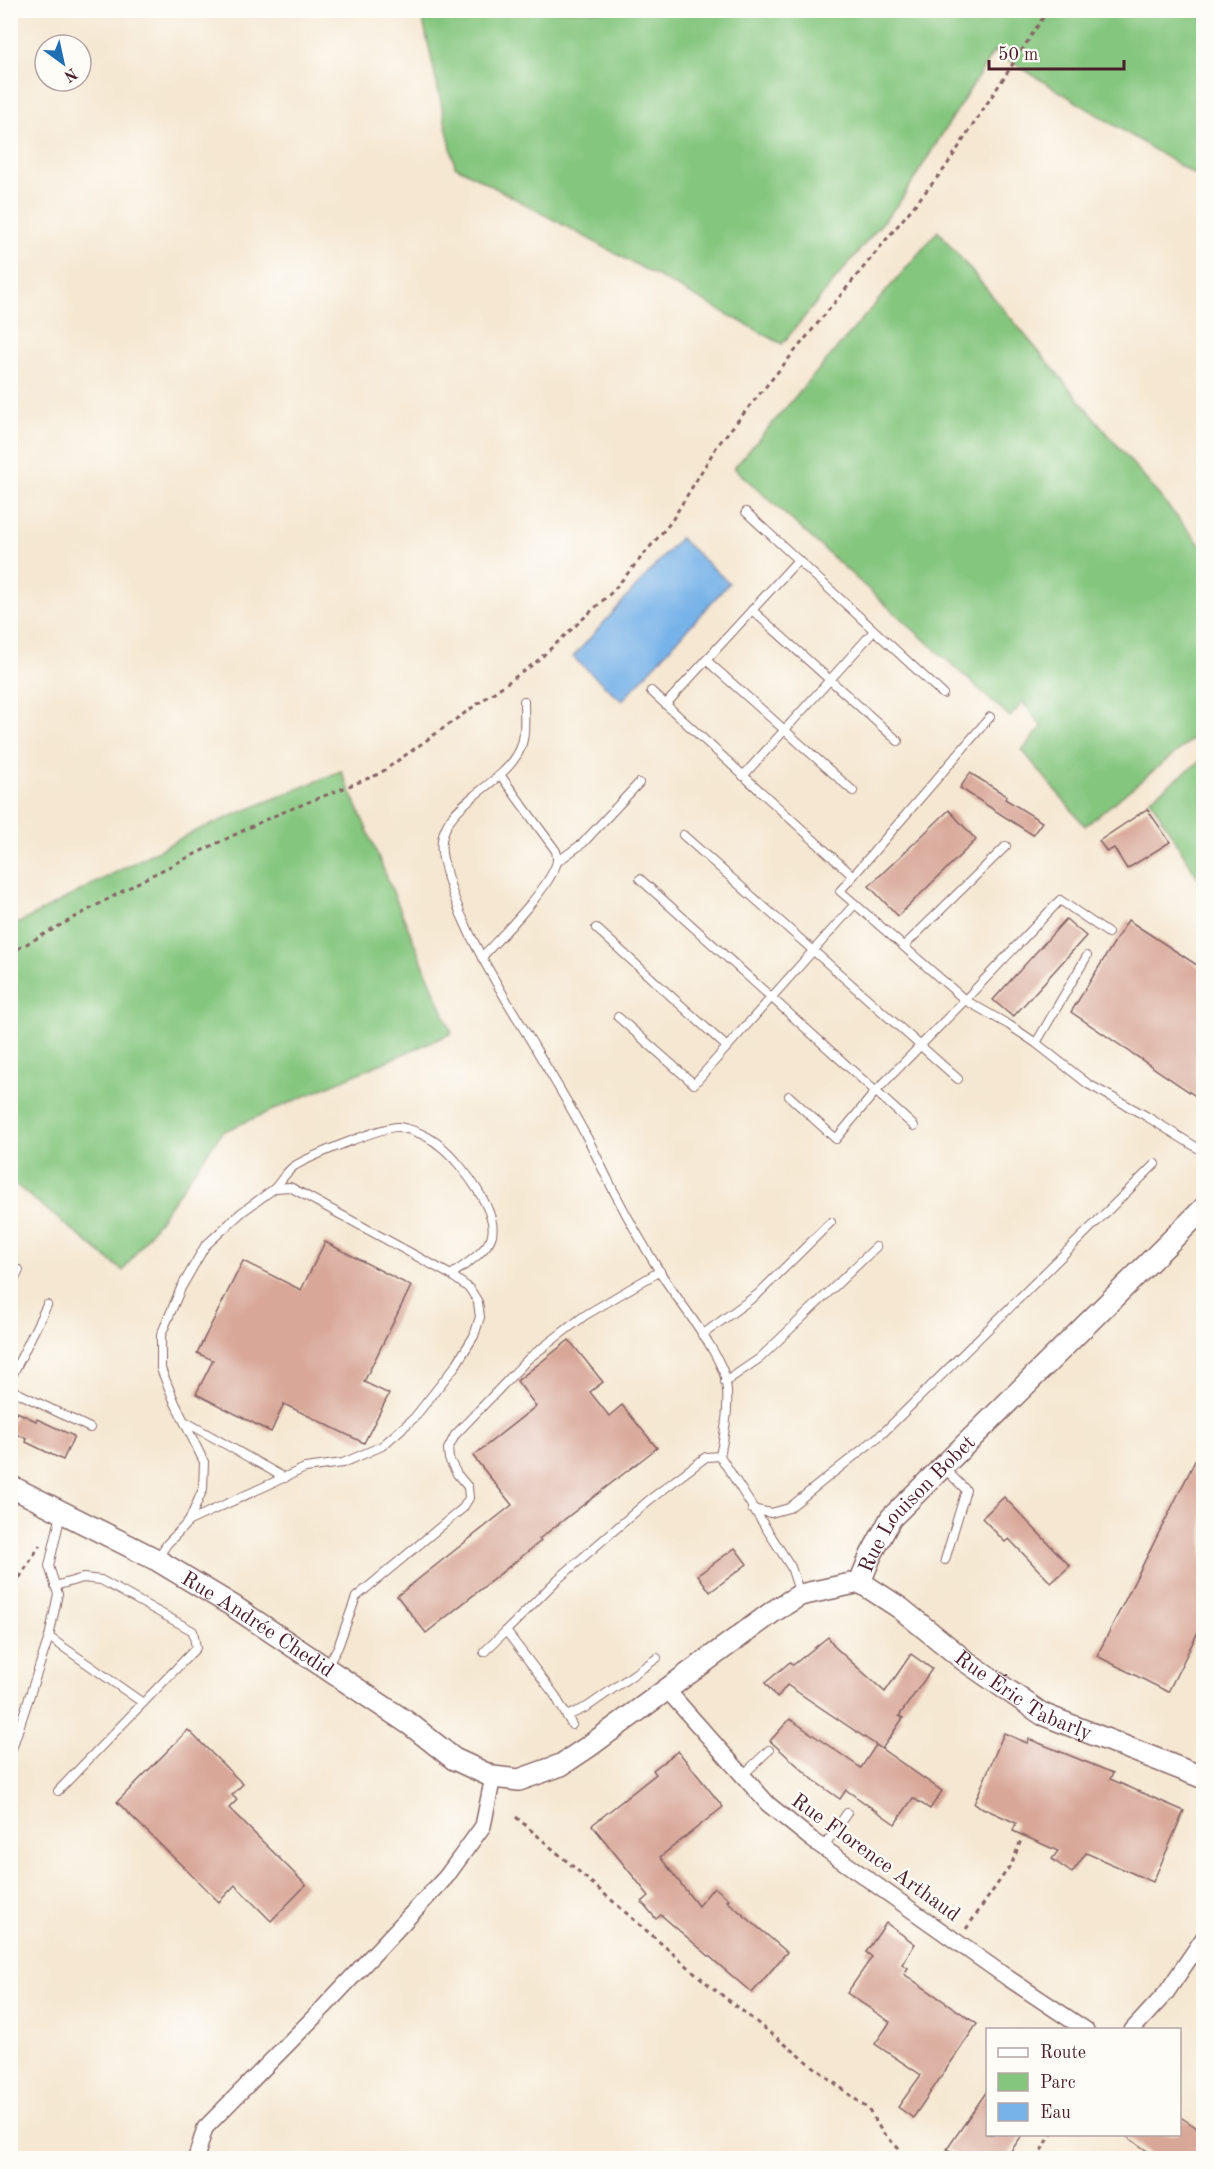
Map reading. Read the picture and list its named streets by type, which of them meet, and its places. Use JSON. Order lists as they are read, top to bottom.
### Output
{
  "streets": {
    "street": [
      "Rue Louison Bobet",
      "Rue Andrée Chedid",
      "Rue Éric Tabarly",
      "Rue Florence Arthaud"
    ]
  },
  "crossings": [
    ["Rue Louison Bobet", "Rue Andrée Chedid"],
    ["Rue Louison Bobet", "Rue Éric Tabarly"],
    ["Rue Louison Bobet", "Rue Florence Arthaud"]
  ],
  "legend": ["Route", "Parc", "Eau"],
  "scale_bar": "50 m",
  "north": "bottom right"
}
